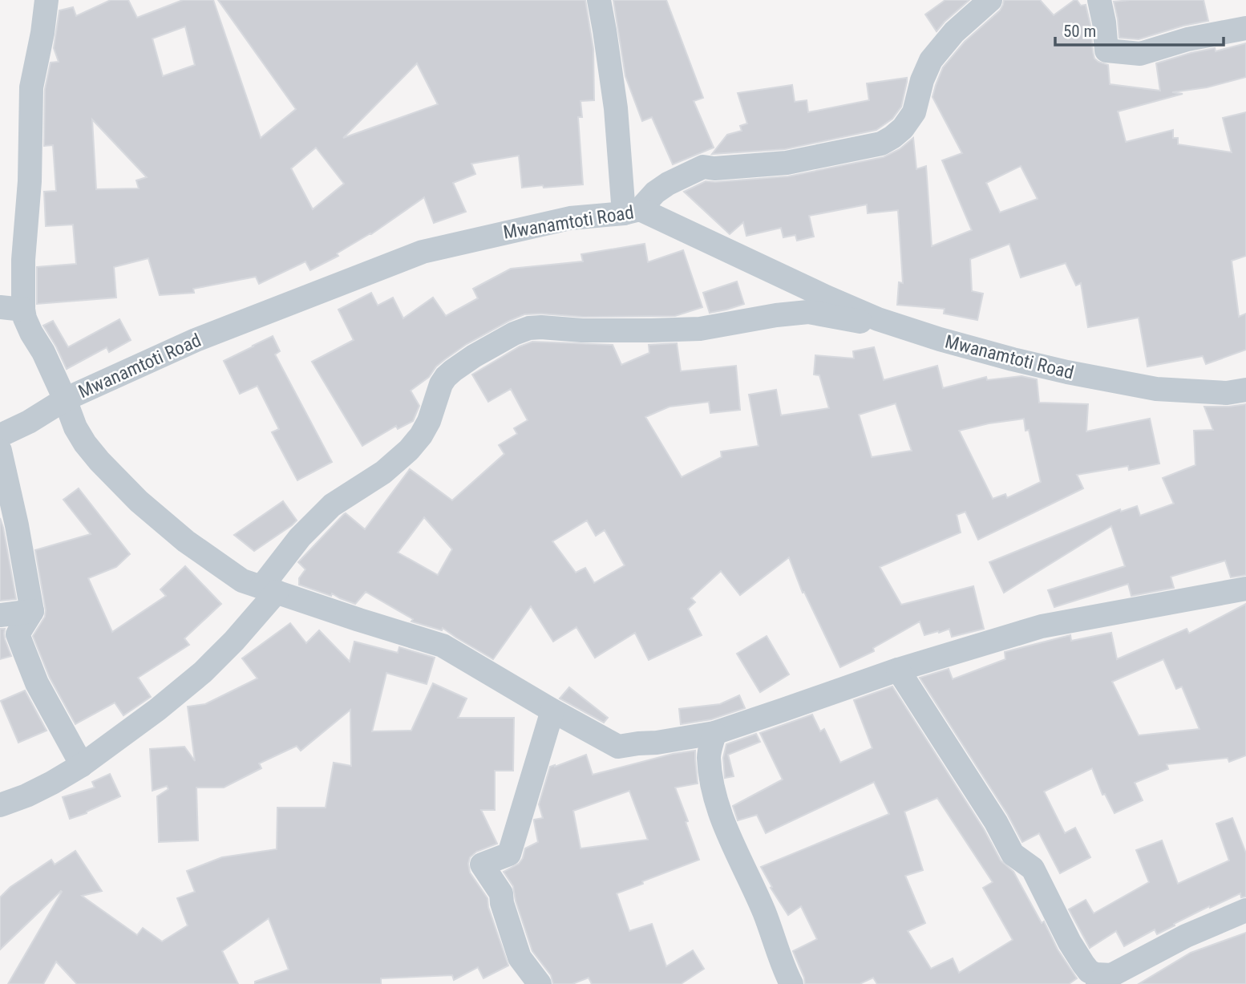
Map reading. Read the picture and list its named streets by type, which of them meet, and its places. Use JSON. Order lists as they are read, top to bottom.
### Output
{
  "streets": {
    "street": ["Mwanamtoti Road"]
  },
  "scale_bar": "50 m"
}
